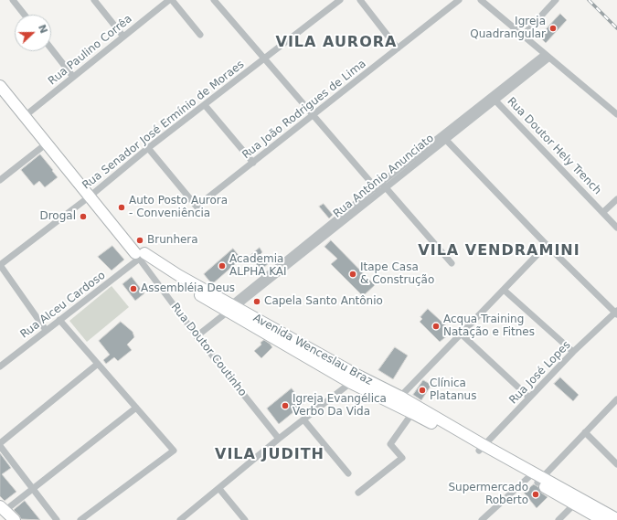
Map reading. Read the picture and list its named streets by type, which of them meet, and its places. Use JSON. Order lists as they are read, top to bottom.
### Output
{
  "streets": {
    "main road": ["Rua Doutor Coutinho", "Avenida Wenceslau Braz"],
    "street": [
      "Rua Paulino Corrêa",
      "Rua João Rodrigues de Lima",
      "Rua Senador José Ermínio de Moraes",
      "Rua Doutor Hely Trench",
      "Rua Antônio Anunciato",
      "Rua Alceu Cardoso",
      "Rua José Lopes"
    ]
  },
  "crossings": [
    ["Rua Paulino Corrêa", "Rua Doutor Coutinho"],
    ["Rua João Rodrigues de Lima", "Rua Senador José Ermínio de Moraes"],
    ["Rua Senador José Ermínio de Moraes", "Rua Doutor Coutinho"],
    ["Rua Doutor Hely Trench", "Rua Antônio Anunciato"],
    ["Rua Antônio Anunciato", "Rua Doutor Coutinho"],
    ["Rua Antônio Anunciato", "Avenida Wenceslau Braz"],
    ["Rua Alceu Cardoso", "Rua Doutor Coutinho"],
    ["Rua Alceu Cardoso", "Avenida Wenceslau Braz"],
    ["Rua Doutor Coutinho", "Avenida Wenceslau Braz"],
    ["Avenida Wenceslau Braz", "Rua José Lopes"]
  ],
  "districts": ["VILA AURORA", "VILA VENDRAMINI", "VILA JUDITH"],
  "places": [
    "Igreja Quadrangular",
    "Auto Posto Aurora - Conveniência",
    "Drogal",
    "Brunhera",
    "Academia ALPHA KAI",
    "Itape Casa & Construção",
    "Assembléia Deus",
    "Capela Santo Antônio",
    "Acqua Training Natação e Fitnes",
    "Clínica Platanus",
    "Igreja Evangélica Verbo Da Vida",
    "Supermercado Roberto"
  ],
  "north": "right"
}
